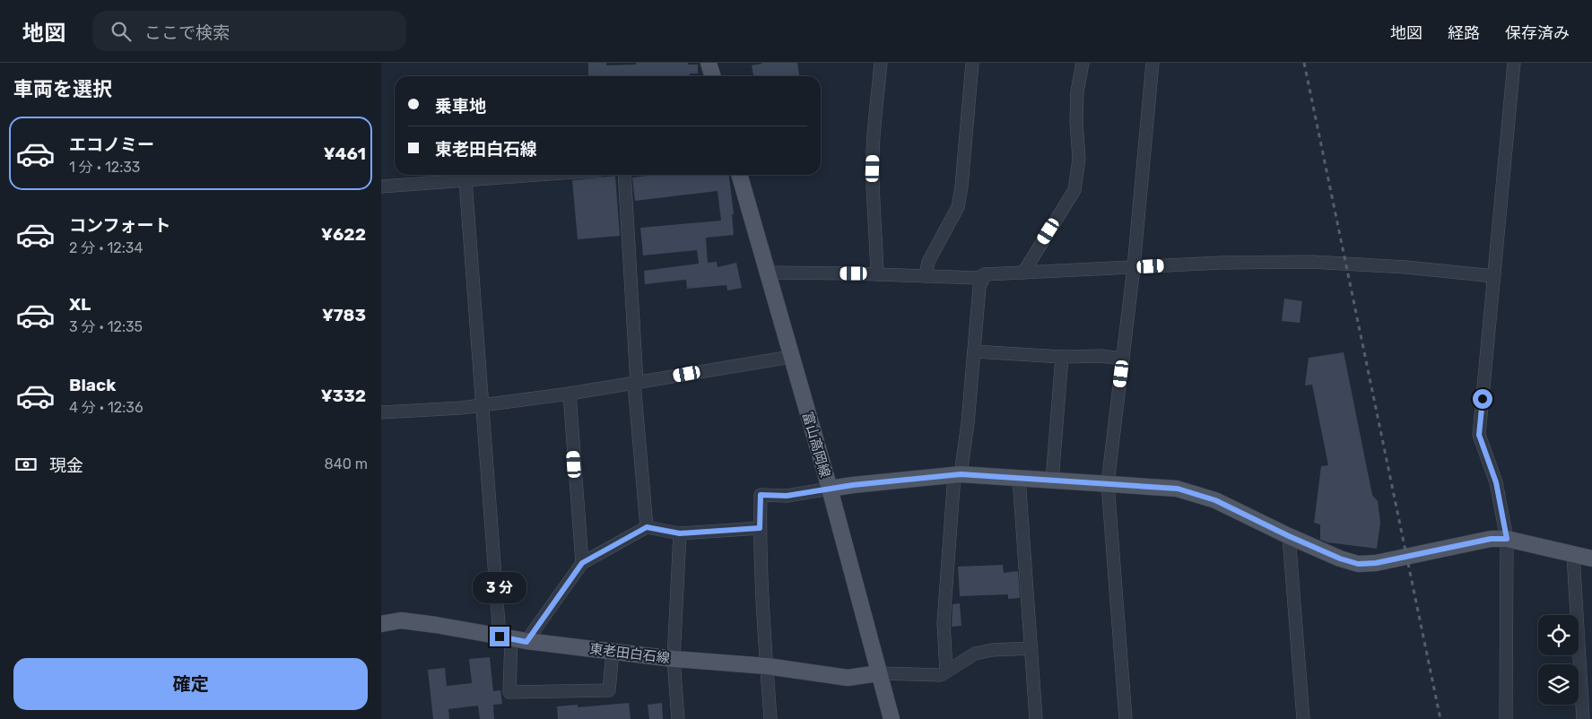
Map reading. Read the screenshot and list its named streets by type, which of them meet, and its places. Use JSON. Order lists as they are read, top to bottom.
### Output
{
  "streets": {
    "main road": ["富山高岡線", "東老田白石線"]
  },
  "crossings": [
    ["富山高岡線", "東老田白石線"]
  ],
  "page": {
    "header": "地図",
    "search": "ここで検索",
    "nav": ["地図", "経路", "保存済み"],
    "heading": "車両を選択",
    "banner": ["乗車地", "東老田白石線"],
    "list": [
      {
        "name": "エコノミー",
        "note": "1 分 · 12:33",
        "value": "¥461"
      },
      {
        "name": "コンフォート",
        "note": "2 分 · 12:34",
        "value": "¥622"
      },
      {
        "name": "XL",
        "note": "3 分 · 12:35",
        "value": "¥783"
      },
      {
        "name": "Black",
        "note": "4 分 · 12:36",
        "value": "¥332"
      }
    ],
    "pay": ["現金", "840 m"],
    "bubble": "3 分",
    "buttons": "確定"
  }
}
